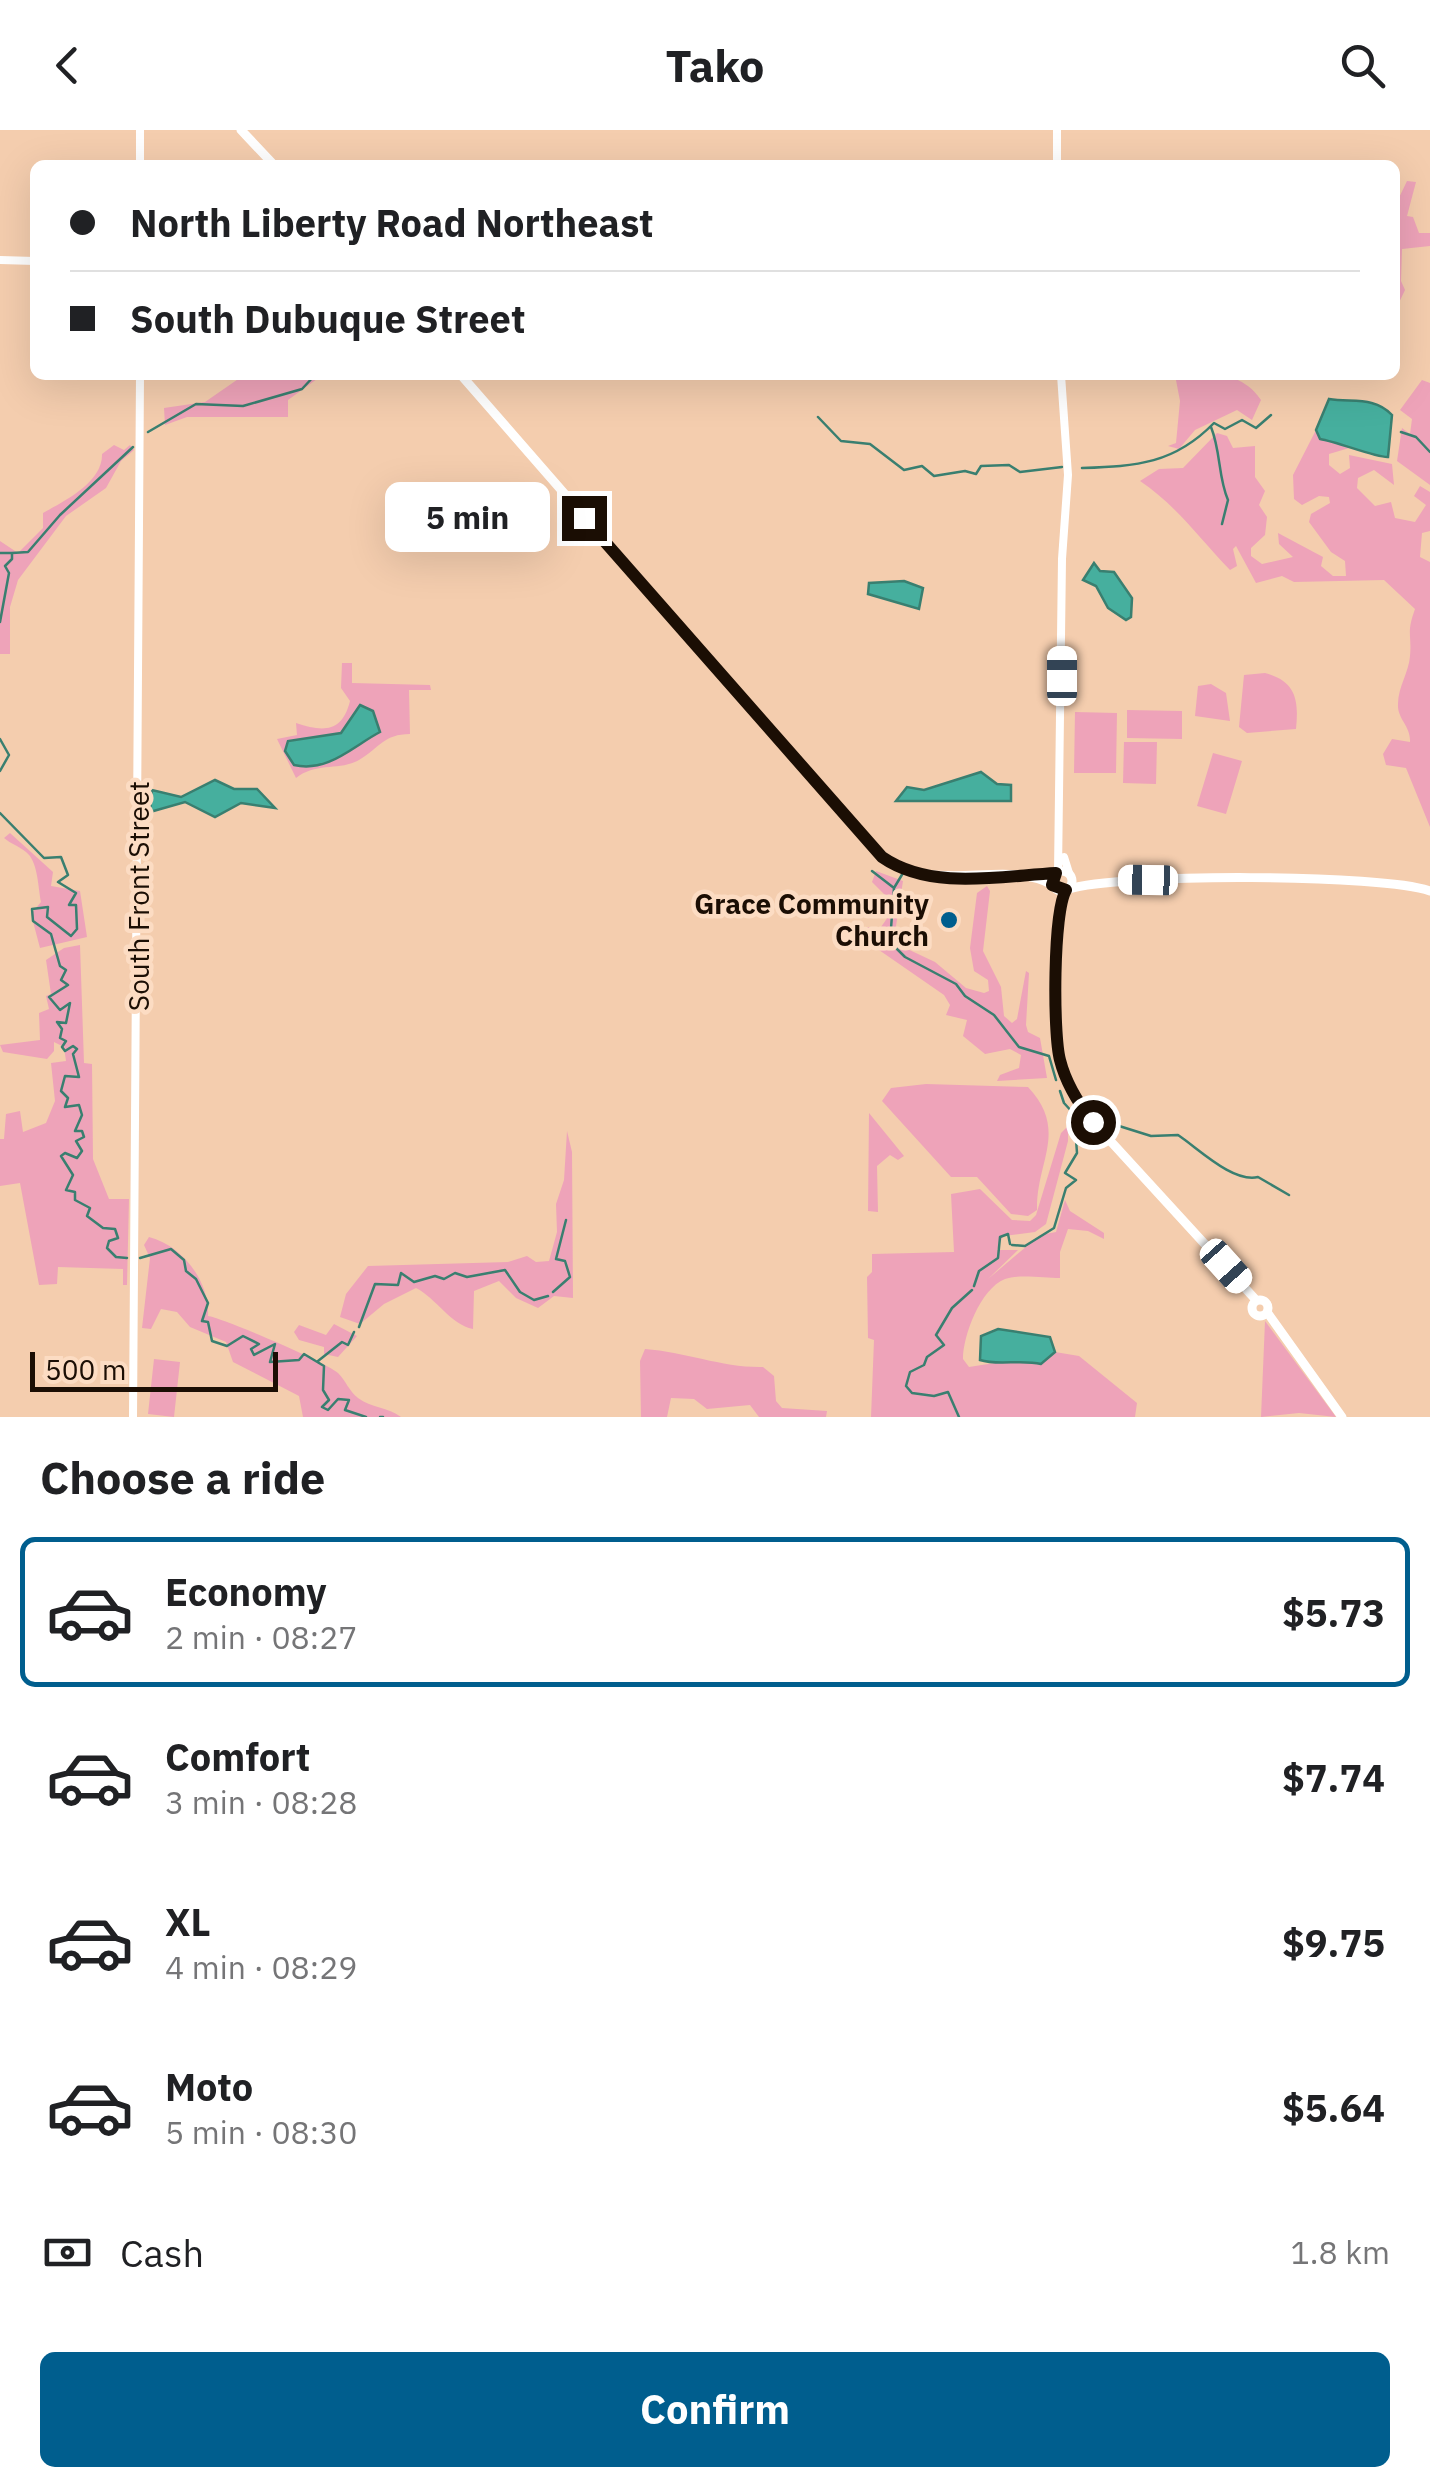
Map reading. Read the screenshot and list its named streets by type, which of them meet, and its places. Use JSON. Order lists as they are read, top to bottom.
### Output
{
  "streets": {
    "street": ["South Front Street"]
  },
  "places": ["Grace Community Church"],
  "scale_bar": "500 m",
  "page": {
    "header": "Tako",
    "banner": ["North Liberty Road Northeast", "South Dubuque Street"],
    "bubble": "5 min",
    "scale": "500 m",
    "heading": "Choose a ride",
    "list": [
      {
        "name": "Economy",
        "note": "2 min · 08:27",
        "value": "$5.73"
      },
      {
        "name": "Comfort",
        "note": "3 min · 08:28",
        "value": "$7.74"
      },
      {
        "name": "XL",
        "note": "4 min · 08:29",
        "value": "$9.75"
      },
      {
        "name": "Moto",
        "note": "5 min · 08:30",
        "value": "$5.64"
      }
    ],
    "pay": ["Cash", "1.8 km"],
    "buttons": "Confirm"
  }
}
